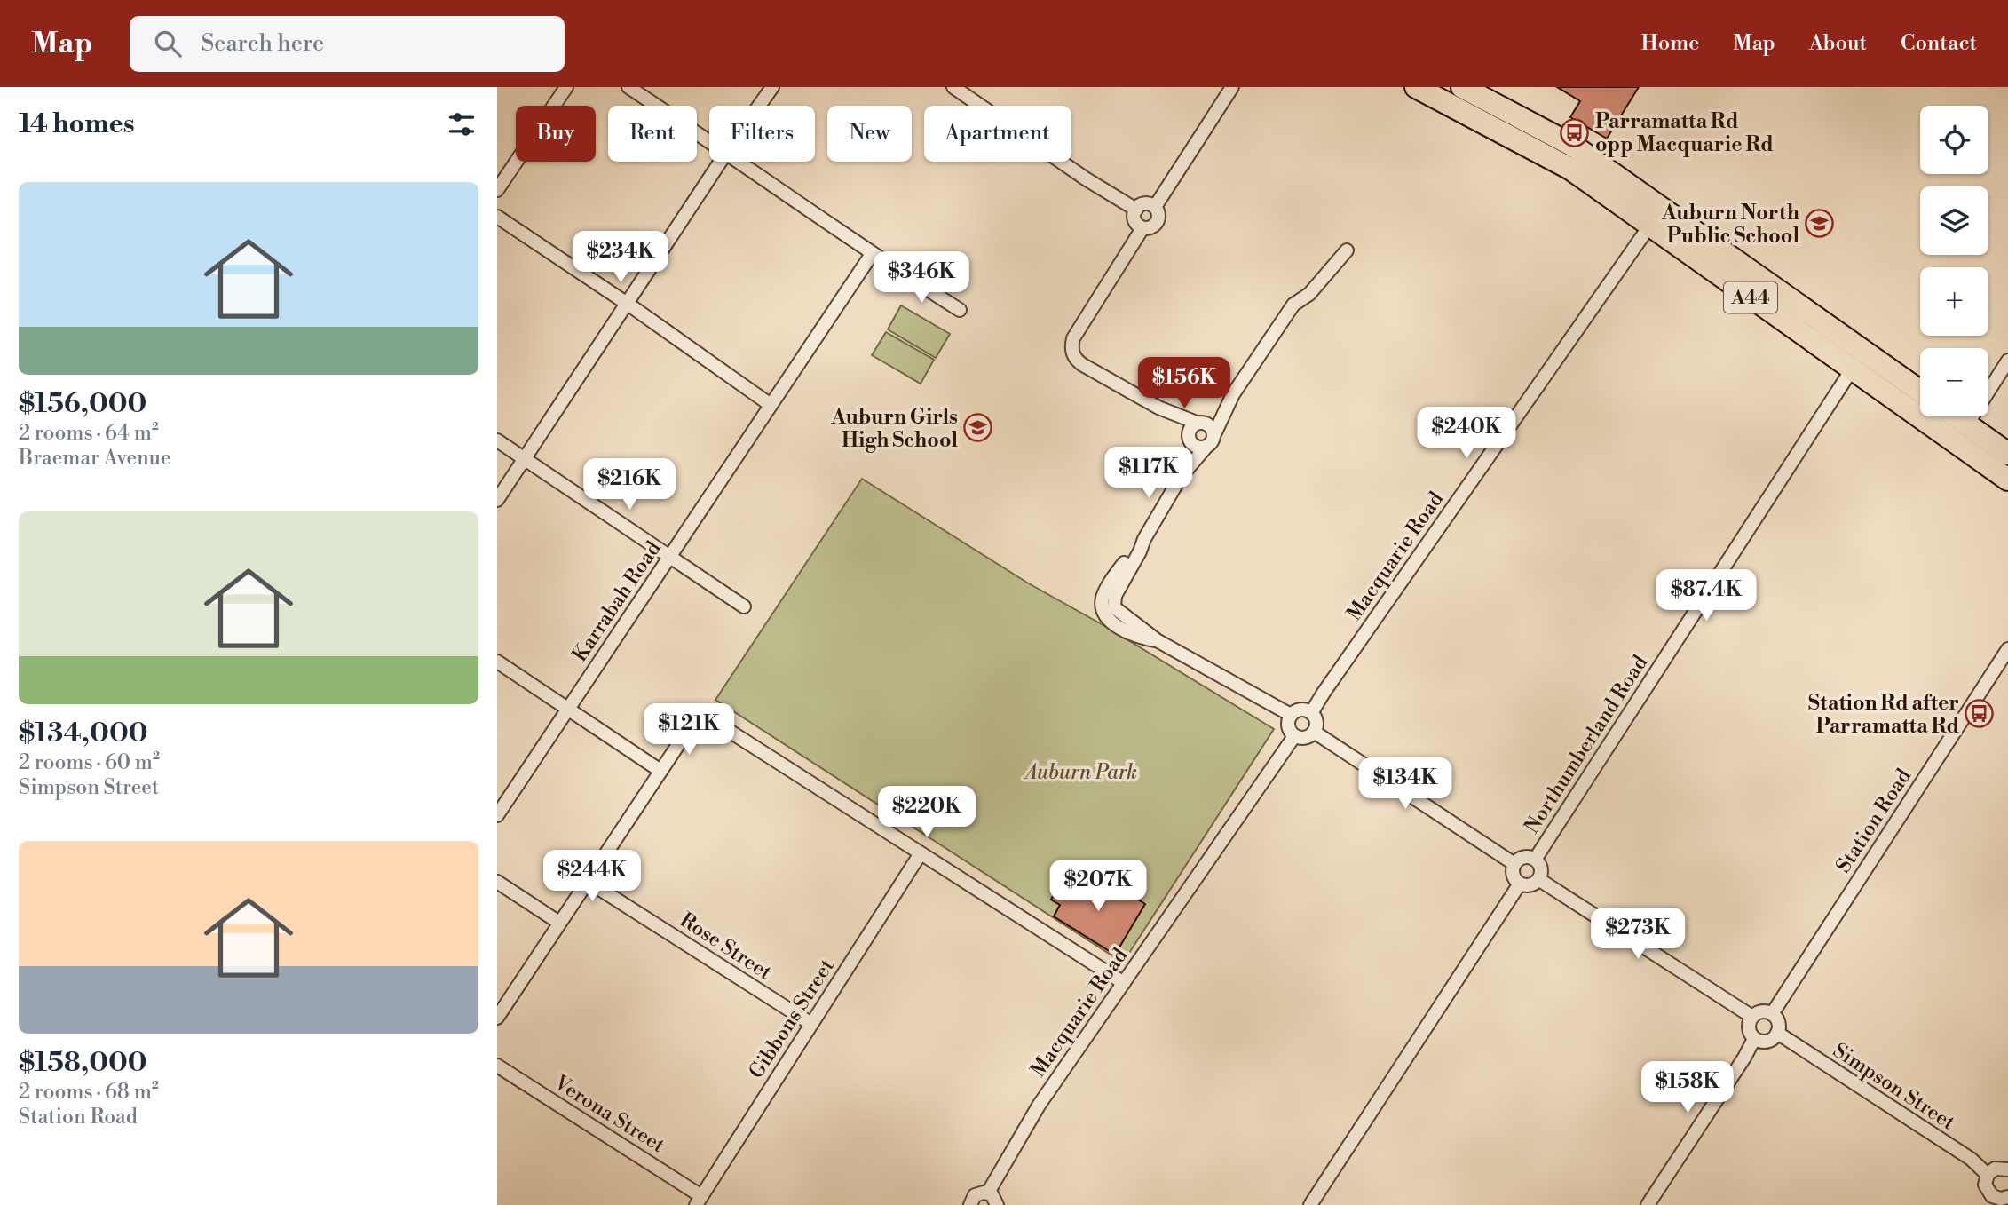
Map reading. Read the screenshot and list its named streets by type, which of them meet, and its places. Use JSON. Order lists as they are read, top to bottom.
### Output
{
  "streets": {
    "highway": ["A44"],
    "street": [
      "Macquarie Road",
      "Karrabah Road",
      "Northumberland Road",
      "Station Road",
      "Rose Street",
      "Gibbons Street",
      "Simpson Street",
      "Verona Street"
    ]
  },
  "crossings": [
    ["A44", "Macquarie Road"],
    ["A44", "Northumberland Road"],
    ["Station Road", "Simpson Street"],
    ["Rose Street", "Gibbons Street"],
    ["Gibbons Street", "Verona Street"]
  ],
  "parks": ["Auburn Park"],
  "places": {
    "bus stop": ["Parramatta Rd opp Macquarie Rd", "Station Rd after Parramatta Rd"],
    "school or university": ["Auburn North Public School", "Auburn Girls High School"]
  },
  "page": {
    "header": "Map",
    "search": "Search here",
    "nav": [
      "Home",
      "Map",
      "About",
      "Contact"
    ],
    "heading": "14 homes",
    "map_buttons": ["+", "−"],
    "chip": [
      "Buy",
      "Rent",
      "Filters",
      "New",
      "Apartment"
    ],
    "list": [
      {
        "name": "$156,000",
        "note": "2 rooms · 64 m² · Braemar Avenue"
      },
      {
        "name": "$134,000",
        "note": "2 rooms · 60 m² · Simpson Street"
      },
      {
        "name": "$158,000",
        "note": "2 rooms · 68 m² · Station Road"
      }
    ],
    "price": [
      "$234K",
      "$346K",
      "$156K",
      "$240K",
      "$117K",
      "$216K",
      "$87.4K",
      "$121K",
      "$134K",
      "$220K",
      "$244K",
      "$207K",
      "$273K",
      "$158K"
    ]
  }
}
